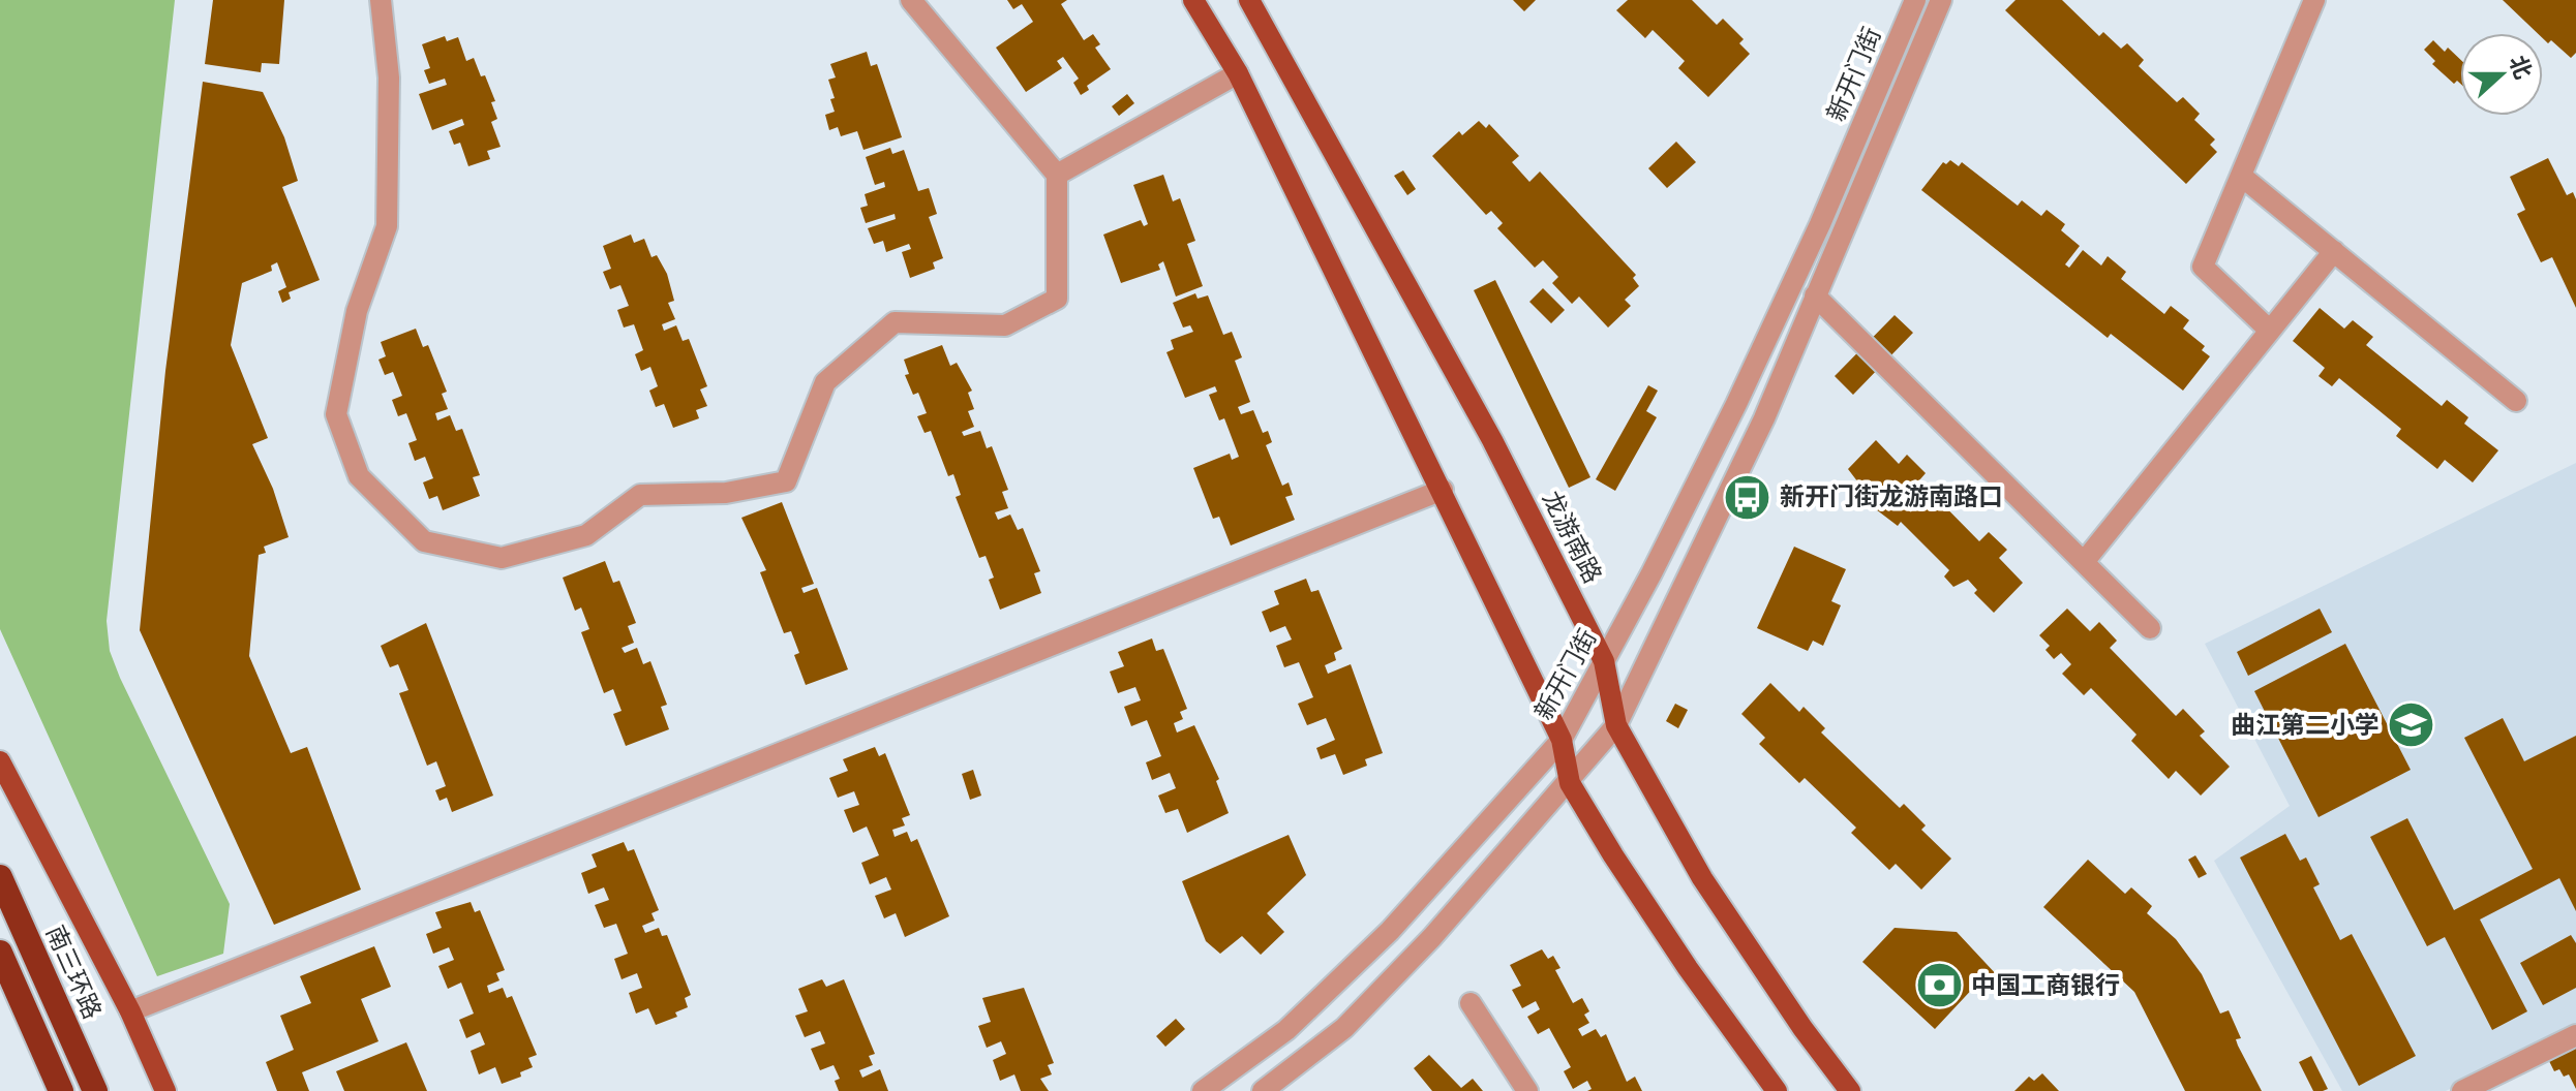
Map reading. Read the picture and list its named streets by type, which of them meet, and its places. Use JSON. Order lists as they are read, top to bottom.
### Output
{
  "streets": {
    "highway": ["南三环路"],
    "main road": ["龙游南路"],
    "street": ["新开门街"]
  },
  "crossings": [
    ["新开门街", "龙游南路"]
  ],
  "places": {
    "bus stop": ["新开门街龙游南路口"],
    "school or university": ["曲江第二小学"],
    "bank": ["中国工商银行"]
  },
  "north": "right"
}
